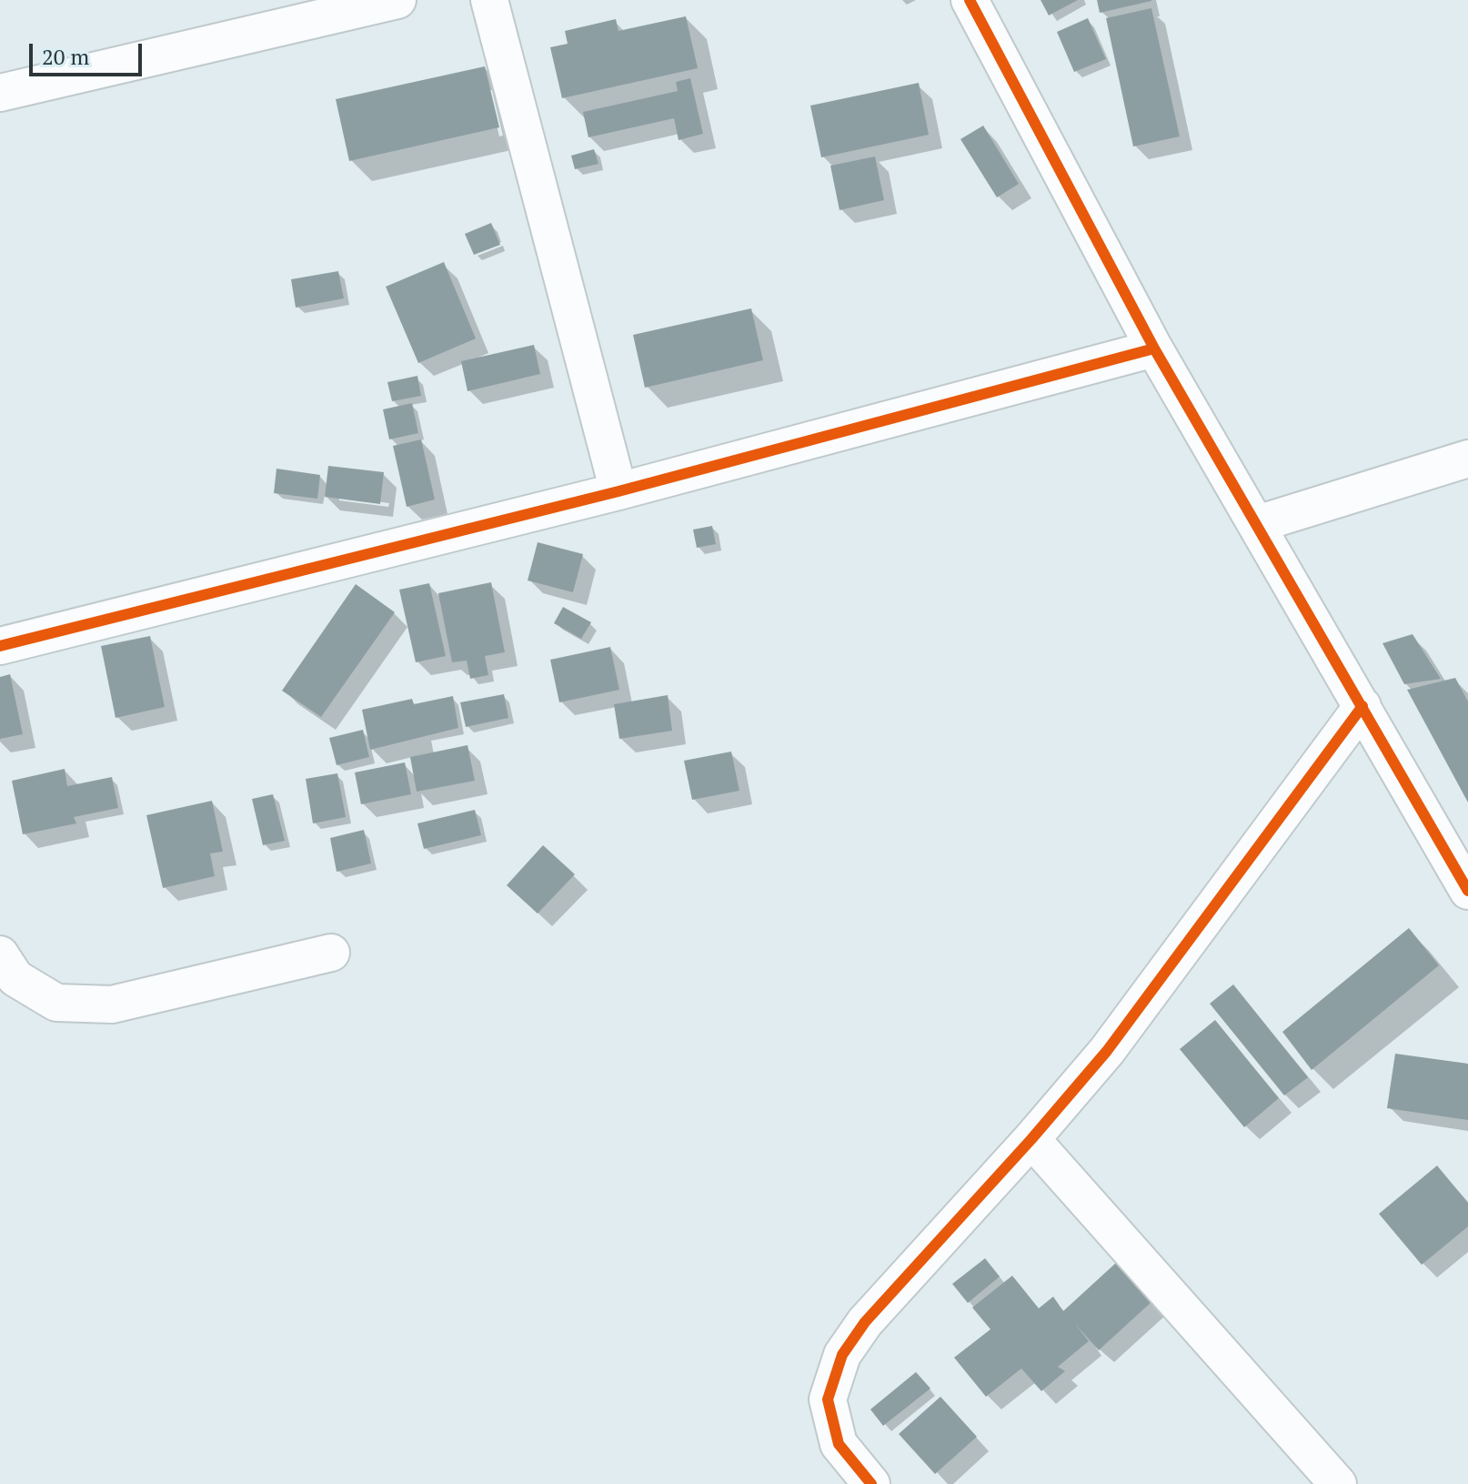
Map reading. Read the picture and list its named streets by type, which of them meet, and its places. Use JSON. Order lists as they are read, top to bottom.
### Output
{
  "scale_bar": "20 m"
}
